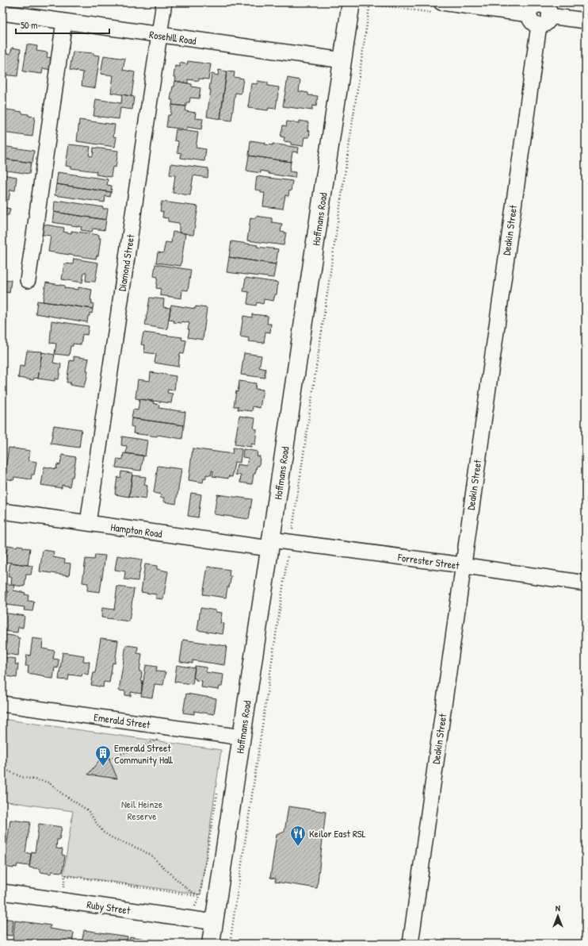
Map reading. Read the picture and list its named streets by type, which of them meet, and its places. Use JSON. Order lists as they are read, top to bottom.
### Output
{
  "streets": {
    "main road": ["Hoffmans Road"],
    "street": [
      "Rosehill Road",
      "Deakin Street",
      "Diamond Street",
      "Hampton Road",
      "Forrester Street",
      "Emerald Street",
      "Ruby Street"
    ]
  },
  "crossings": [
    ["Rosehill Road", "Hoffmans Road"],
    ["Rosehill Road", "Diamond Street"],
    ["Hoffmans Road", "Hampton Road"],
    ["Hoffmans Road", "Forrester Street"],
    ["Hoffmans Road", "Emerald Street"],
    ["Hoffmans Road", "Ruby Street"],
    ["Deakin Street", "Forrester Street"],
    ["Diamond Street", "Hampton Road"],
    ["Hampton Road", "Forrester Street"]
  ],
  "parks": ["Neil Heinze Reserve"],
  "places": {
    "building": ["Emerald Street Community Hall"],
    "restaurant": ["Keilor East RSL"]
  },
  "scale_bar": "50 m",
  "north": "top"
}
